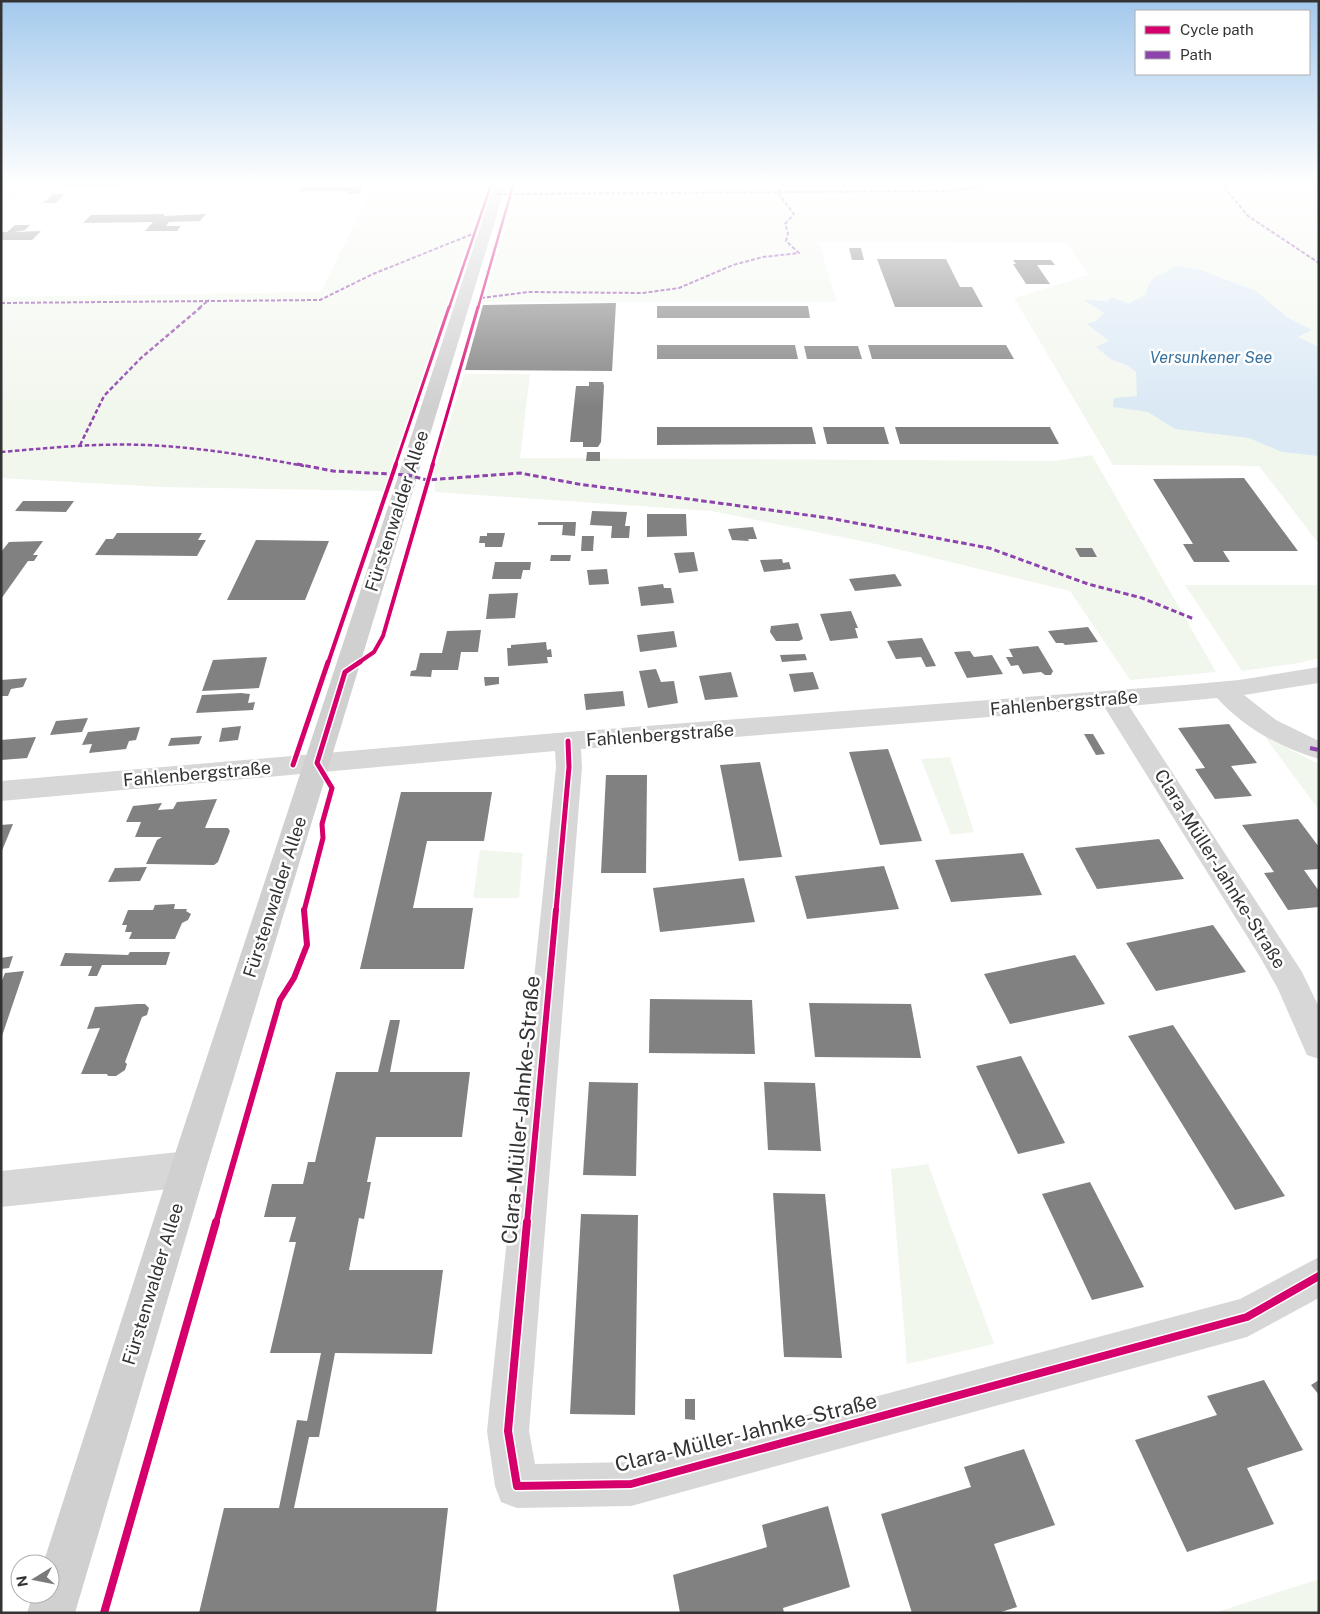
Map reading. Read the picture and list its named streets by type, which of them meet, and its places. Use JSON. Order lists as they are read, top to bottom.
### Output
{
  "streets": {
    "main road": ["Fürstenwalder Allee"],
    "street": ["Fahlenbergstraße", "Clara-Müller-Jahnke-Straße"]
  },
  "crossings": [
    ["Fürstenwalder Allee", "Fahlenbergstraße"],
    ["Fahlenbergstraße", "Clara-Müller-Jahnke-Straße"]
  ],
  "water": ["Versunkener See"],
  "legend": ["Cycle path", "Path"],
  "north": "left"
}
